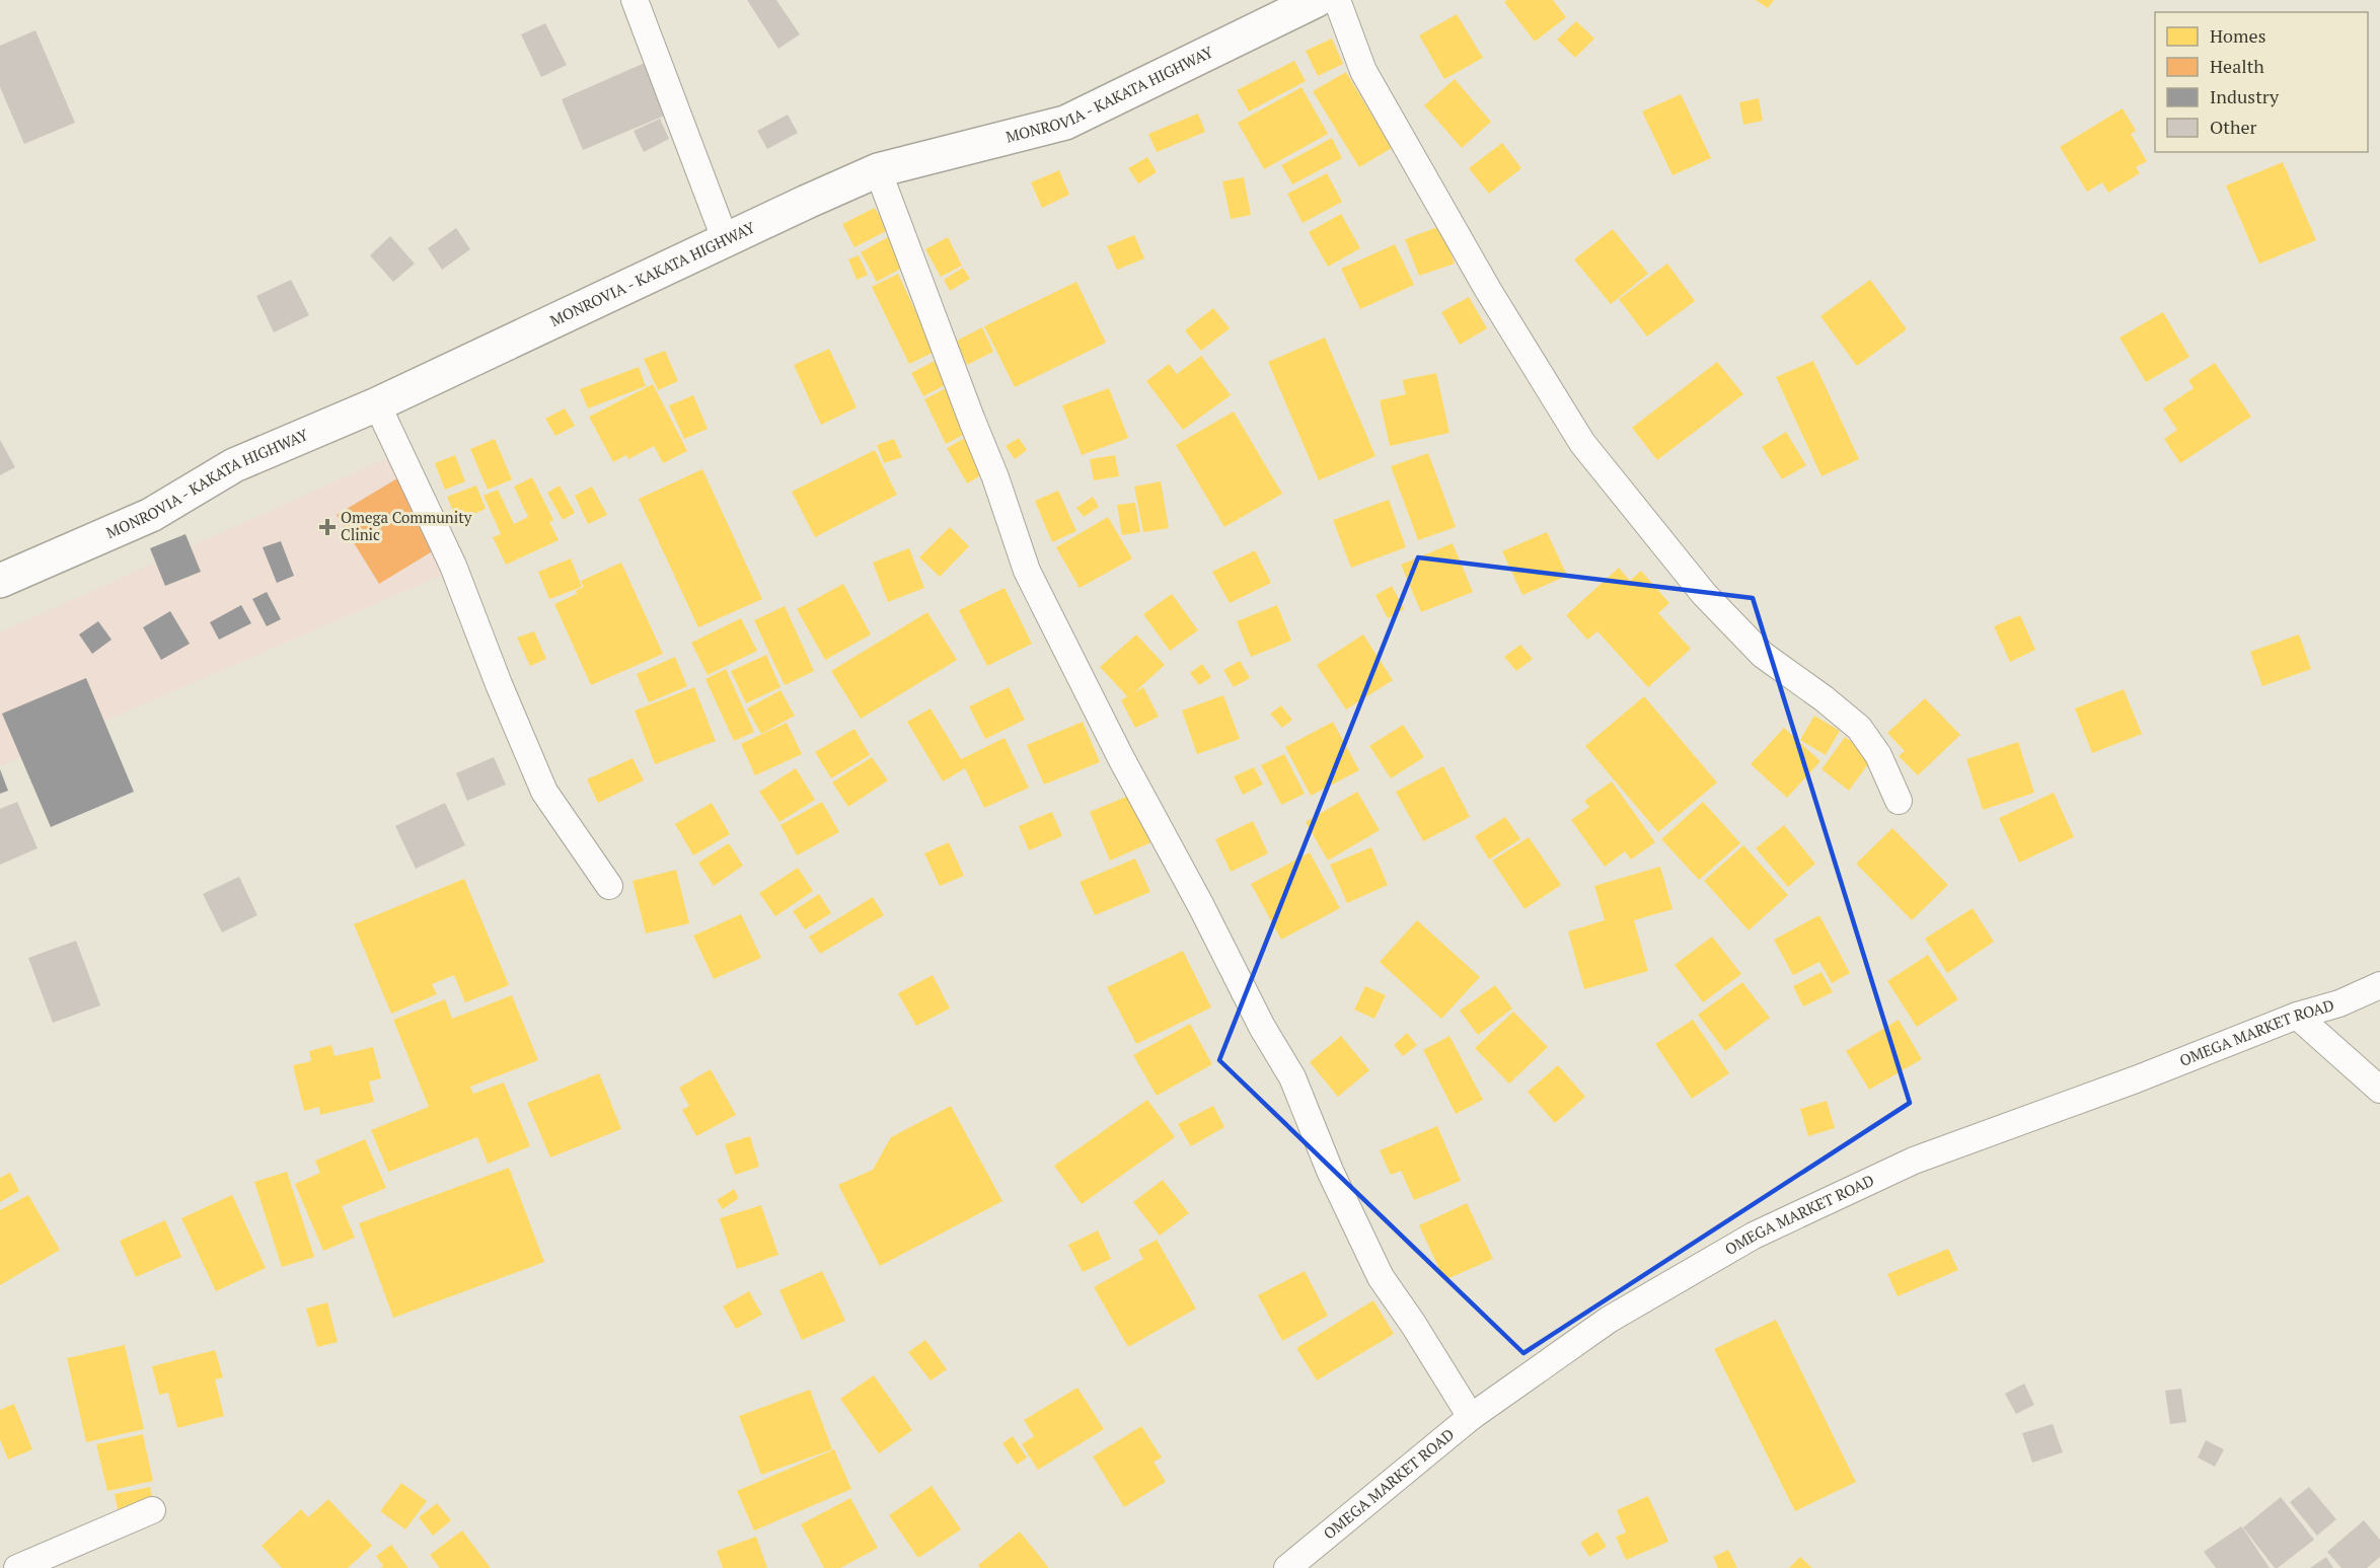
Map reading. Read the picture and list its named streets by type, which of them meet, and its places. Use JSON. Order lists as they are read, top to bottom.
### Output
{
  "streets": {
    "highway": ["MONROVIA - KAKATA HIGHWAY"],
    "street": ["OMEGA MARKET ROAD"]
  },
  "places": {
    "health": ["Omega Community Clinic"]
  },
  "legend": [
    "Homes",
    "Health",
    "Industry",
    "Other"
  ]
}
